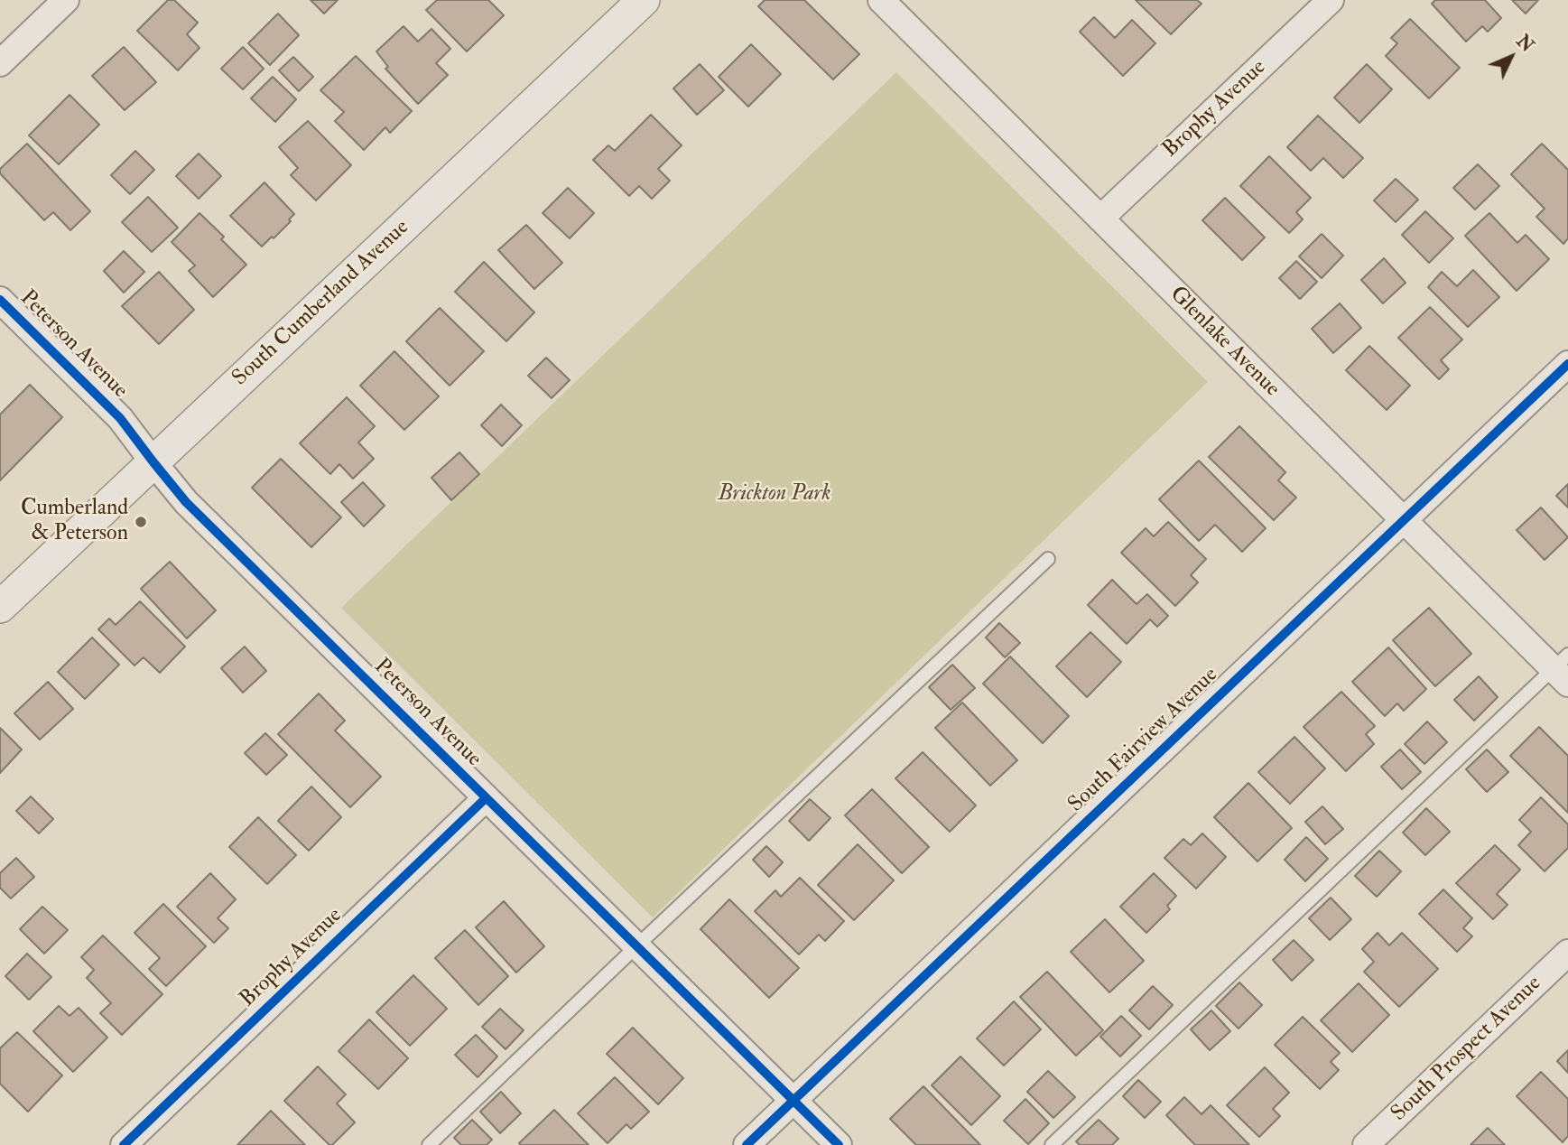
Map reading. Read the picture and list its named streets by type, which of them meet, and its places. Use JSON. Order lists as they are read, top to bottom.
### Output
{
  "streets": {
    "street": [
      "Brophy Avenue",
      "South Cumberland Avenue",
      "Glenlake Avenue",
      "Peterson Avenue",
      "South Fairview Avenue",
      "South Prospect Avenue"
    ]
  },
  "crossings": [
    ["Brophy Avenue", "Glenlake Avenue"],
    ["Brophy Avenue", "Peterson Avenue"],
    ["South Cumberland Avenue", "Peterson Avenue"],
    ["Glenlake Avenue", "South Fairview Avenue"],
    ["Peterson Avenue", "South Fairview Avenue"]
  ],
  "parks": ["Brickton Park"],
  "places": ["Cumberland & Peterson"],
  "north": "top right"
}
